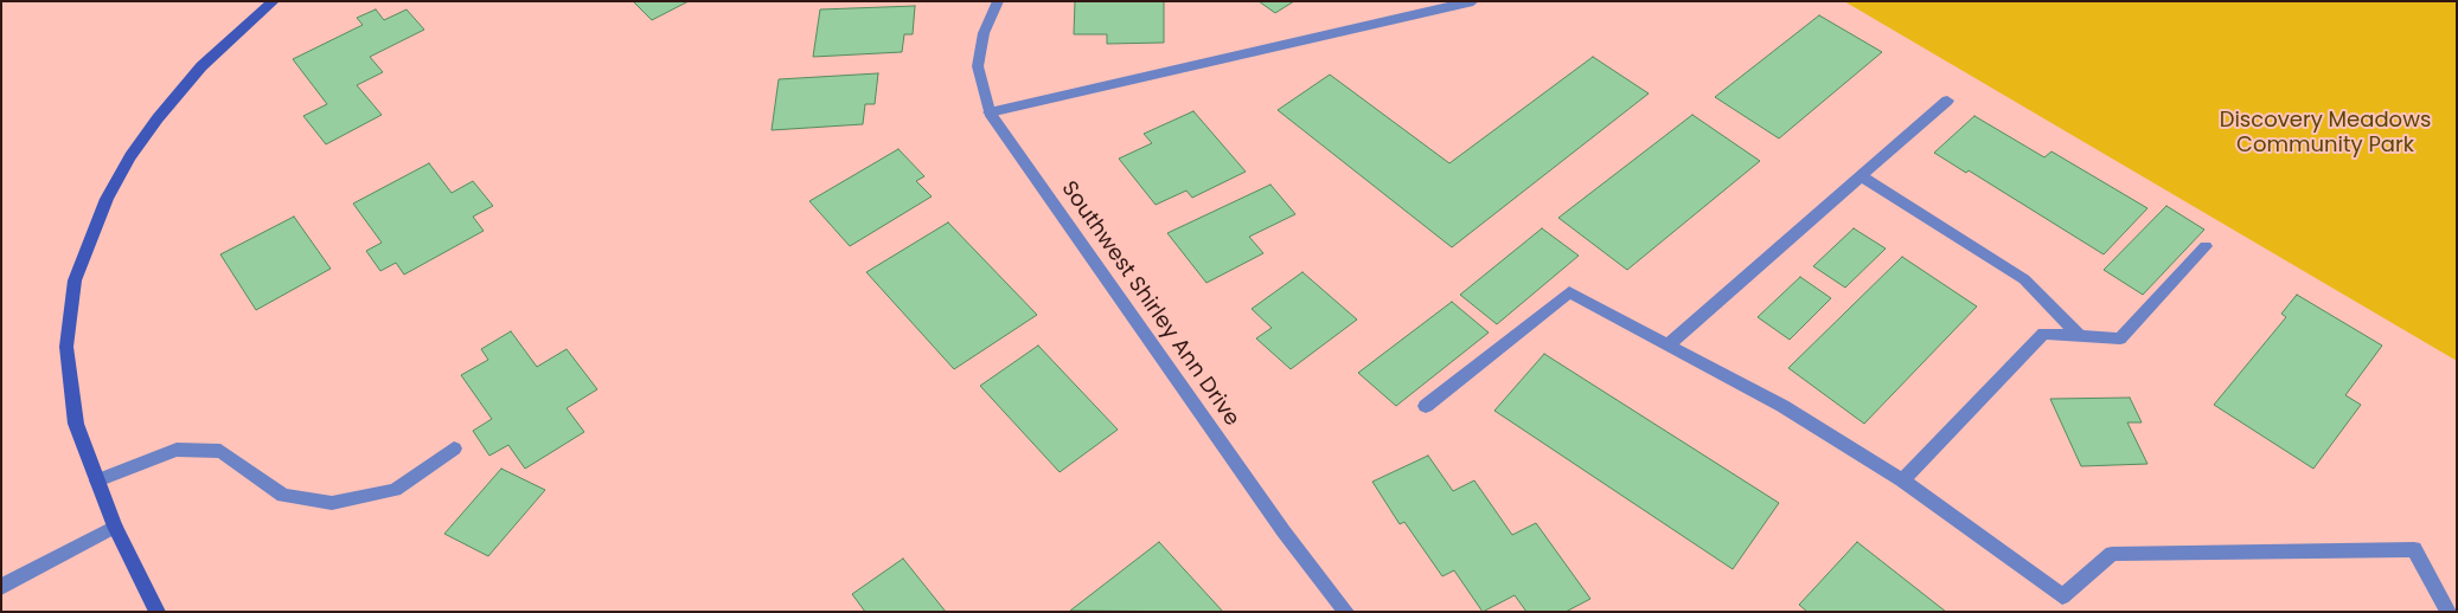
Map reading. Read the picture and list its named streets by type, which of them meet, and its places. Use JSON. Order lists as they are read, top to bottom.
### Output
{
  "streets": {
    "street": ["Southwest Shirley Ann Drive"]
  },
  "parks": ["Discovery Meadows Community Park"]
}
